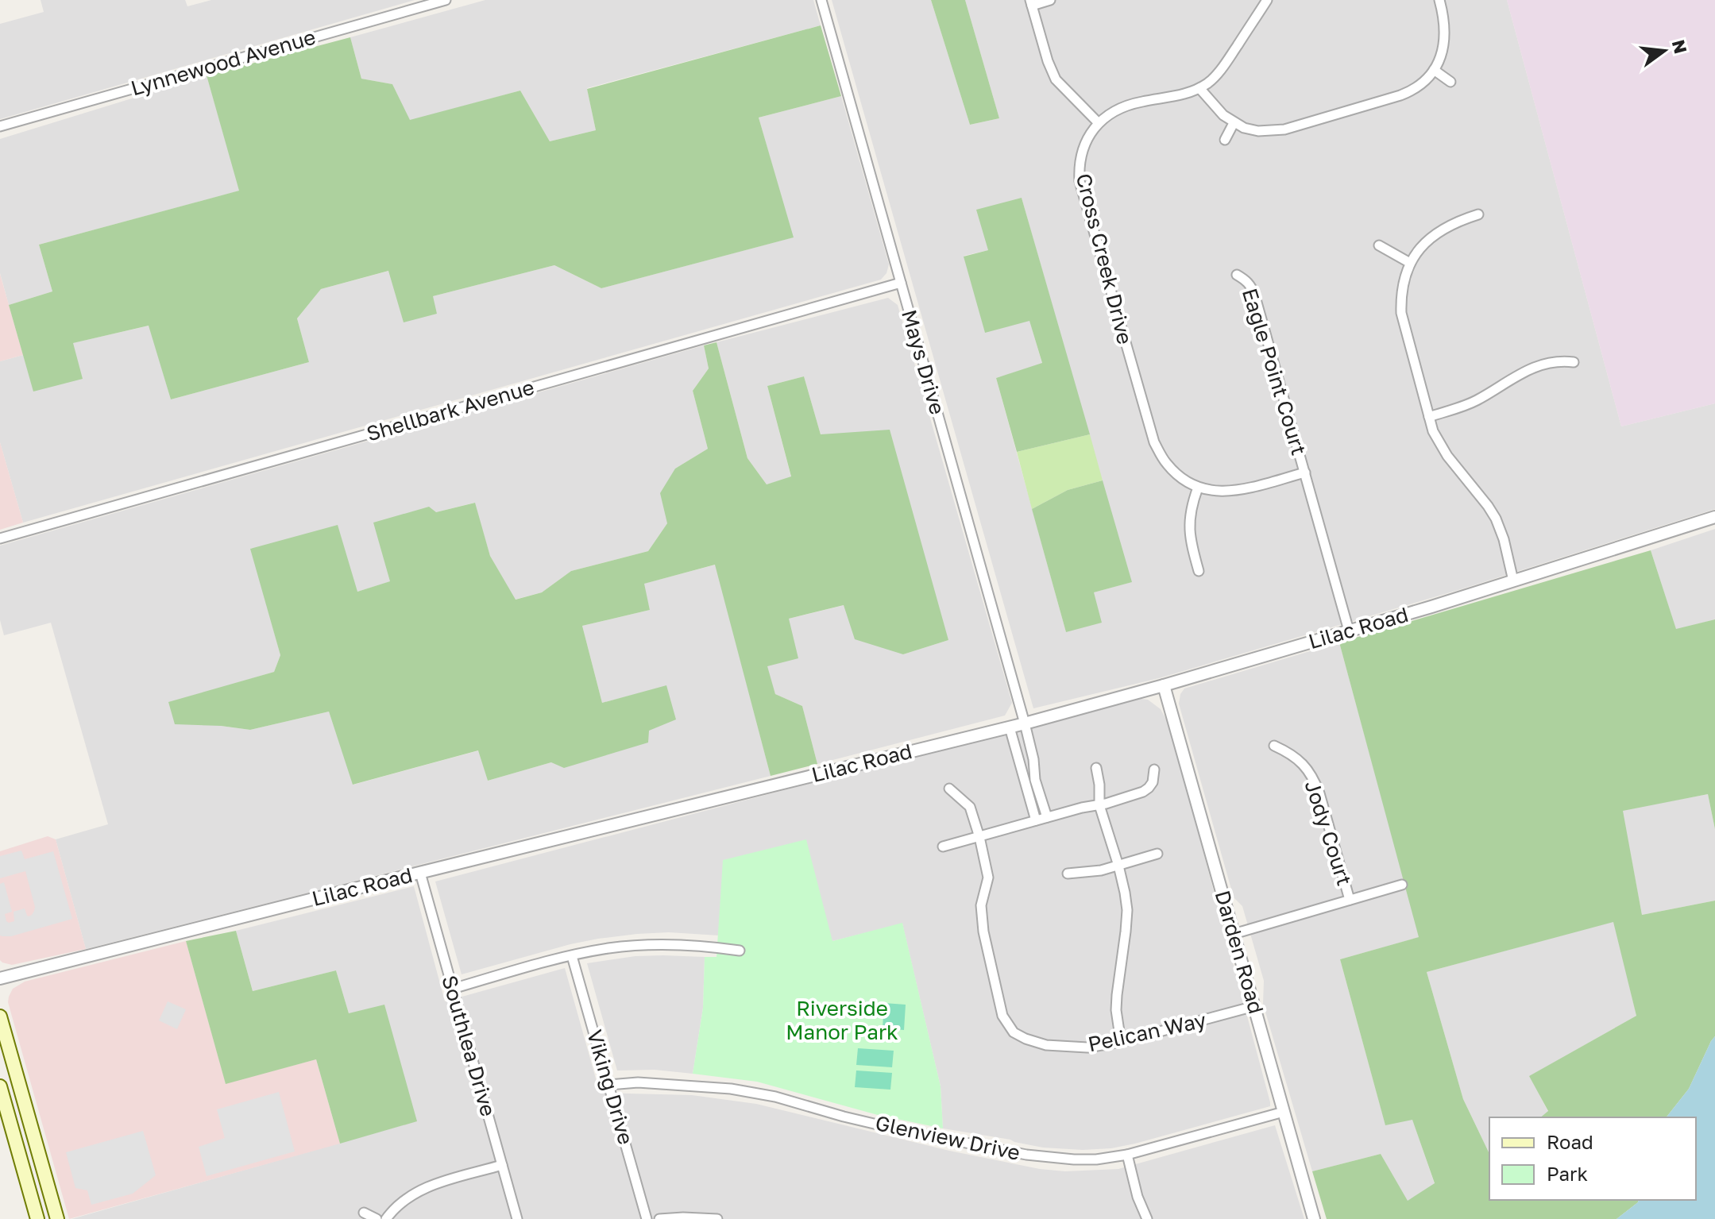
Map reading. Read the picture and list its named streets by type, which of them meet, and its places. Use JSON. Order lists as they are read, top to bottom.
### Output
{
  "streets": {
    "street": [
      "Lynnewood Avenue",
      "Cross Creek Drive",
      "Mays Drive",
      "Eagle Point Court",
      "Shellbark Avenue",
      "Lilac Road",
      "Jody Court",
      "Darden Road",
      "Pelican Way",
      "Southlea Drive",
      "Viking Drive",
      "Glenview Drive"
    ]
  },
  "crossings": [
    ["Cross Creek Drive", "Eagle Point Court"],
    ["Mays Drive", "Shellbark Avenue"],
    ["Mays Drive", "Lilac Road"],
    ["Eagle Point Court", "Lilac Road"],
    ["Lilac Road", "Darden Road"],
    ["Lilac Road", "Southlea Drive"],
    ["Darden Road", "Pelican Way"],
    ["Darden Road", "Glenview Drive"],
    ["Viking Drive", "Glenview Drive"]
  ],
  "parks": ["Riverside Manor Park"],
  "legend": ["Road", "Park"],
  "north": "right"
}
